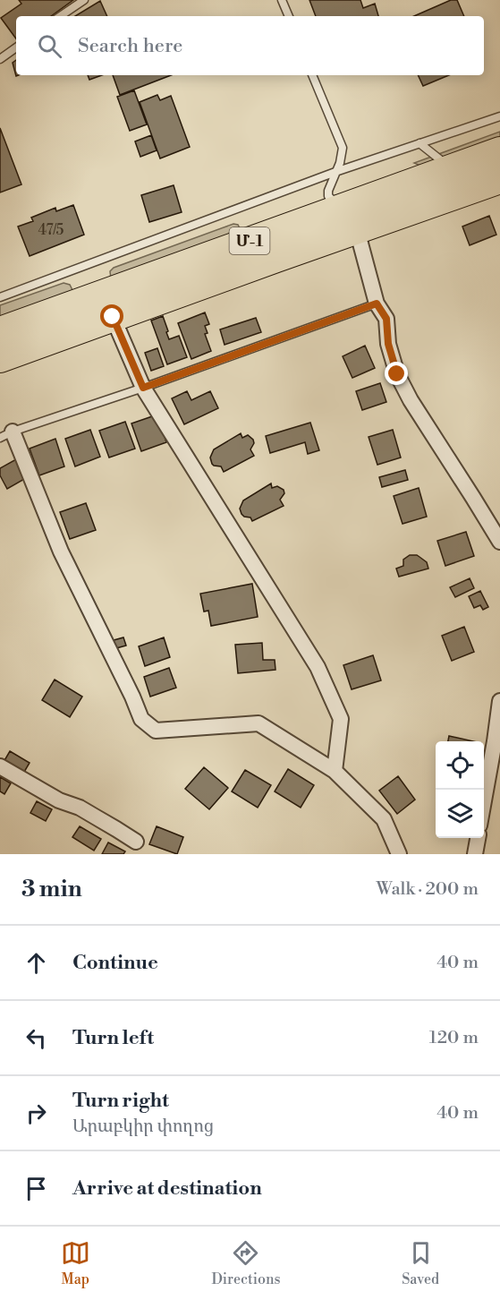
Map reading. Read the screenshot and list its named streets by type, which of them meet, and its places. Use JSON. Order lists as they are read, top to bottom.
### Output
{
  "streets": {
    "highway": ["Մ-1"]
  },
  "house_numbers": ["47/5"],
  "page": {
    "search": "Search here",
    "heading": ["3 min", "Walk · 200 m"],
    "list": [
      ["Continue", "40 m"],
      ["Turn left", "120 m"],
      ["Turn right", "Արաբկիր փողոց", "40 m"],
      "Arrive at destination"
    ],
    "nav": ["Map", "Directions", "Saved"]
  }
}
